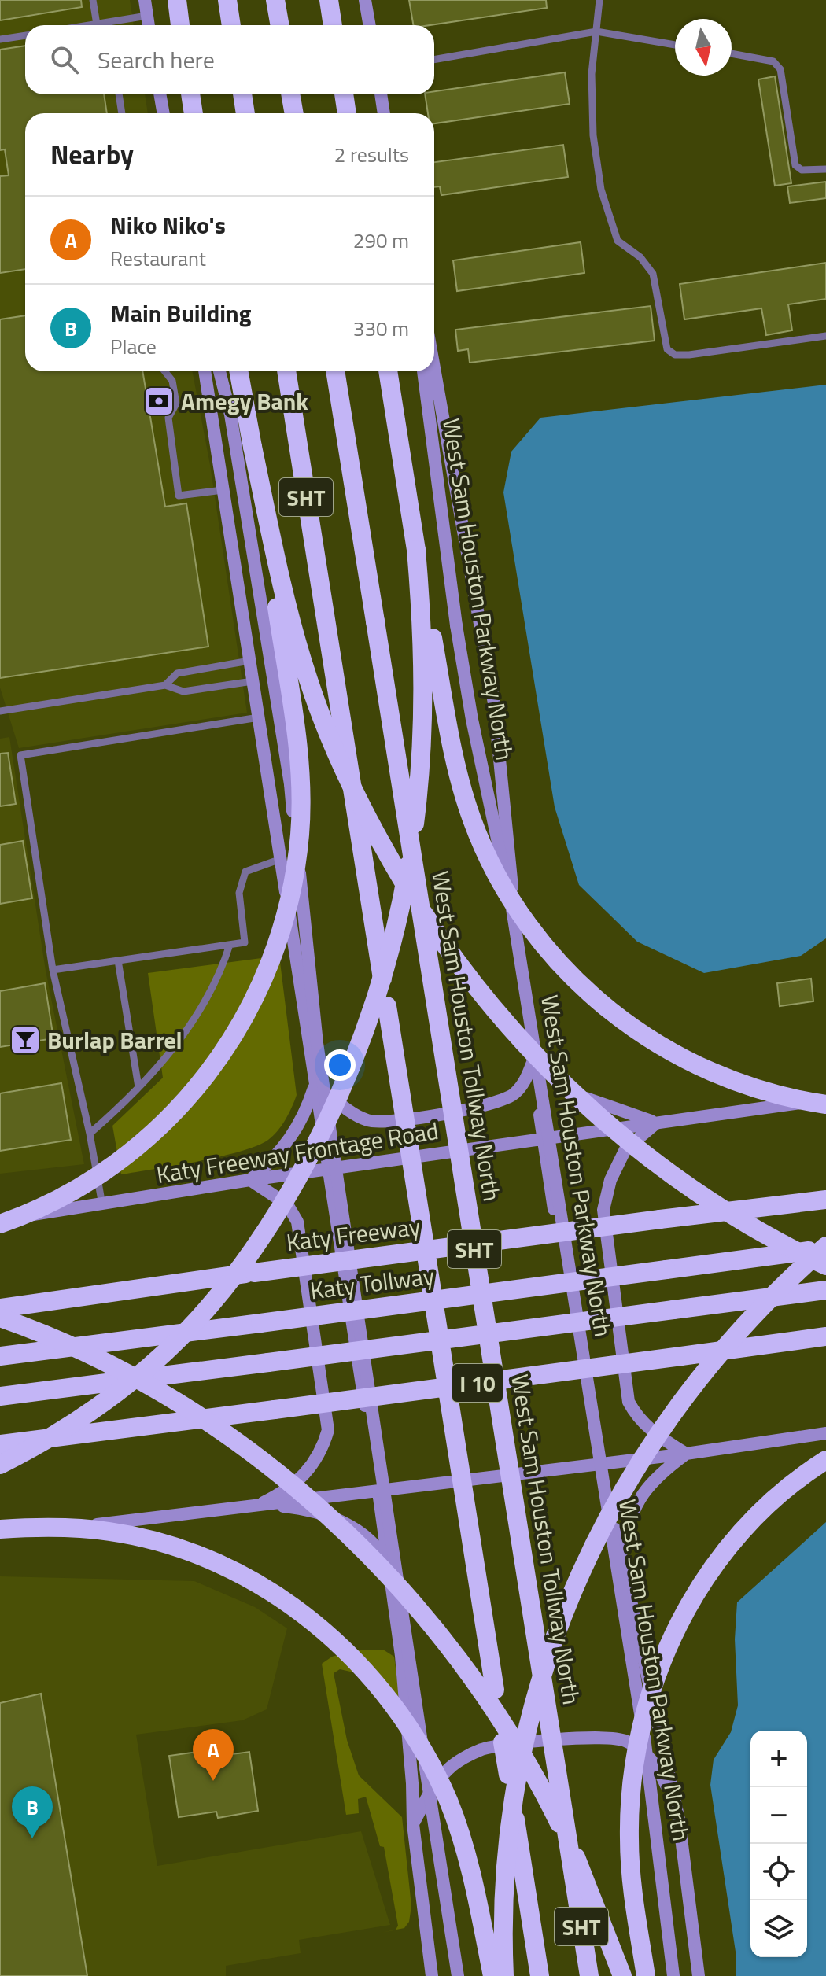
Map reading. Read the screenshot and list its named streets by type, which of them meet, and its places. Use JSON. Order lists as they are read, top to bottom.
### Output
{
  "streets": {
    "highway": [
      "SHT",
      "West Sam Houston Tollway North",
      "Katy Freeway",
      "Katy Tollway",
      "I 10"
    ],
    "main road": ["West Sam Houston Parkway North", "Katy Freeway Frontage Road"]
  },
  "places": {
    "bank": ["Amegy Bank"],
    "bar": ["Burlap Barrel"]
  },
  "north": "bottom",
  "page": {
    "search": "Search here",
    "heading": ["Nearby", "2 results"],
    "list": [
      {
        "mark": "A",
        "name": "Niko Niko's",
        "note": "Restaurant",
        "value": "290 m"
      },
      {
        "mark": "B",
        "name": "Main Building",
        "note": "Place",
        "value": "330 m"
      }
    ],
    "pins": ["A", "B"],
    "map_buttons": ["+", "−"]
  }
}
